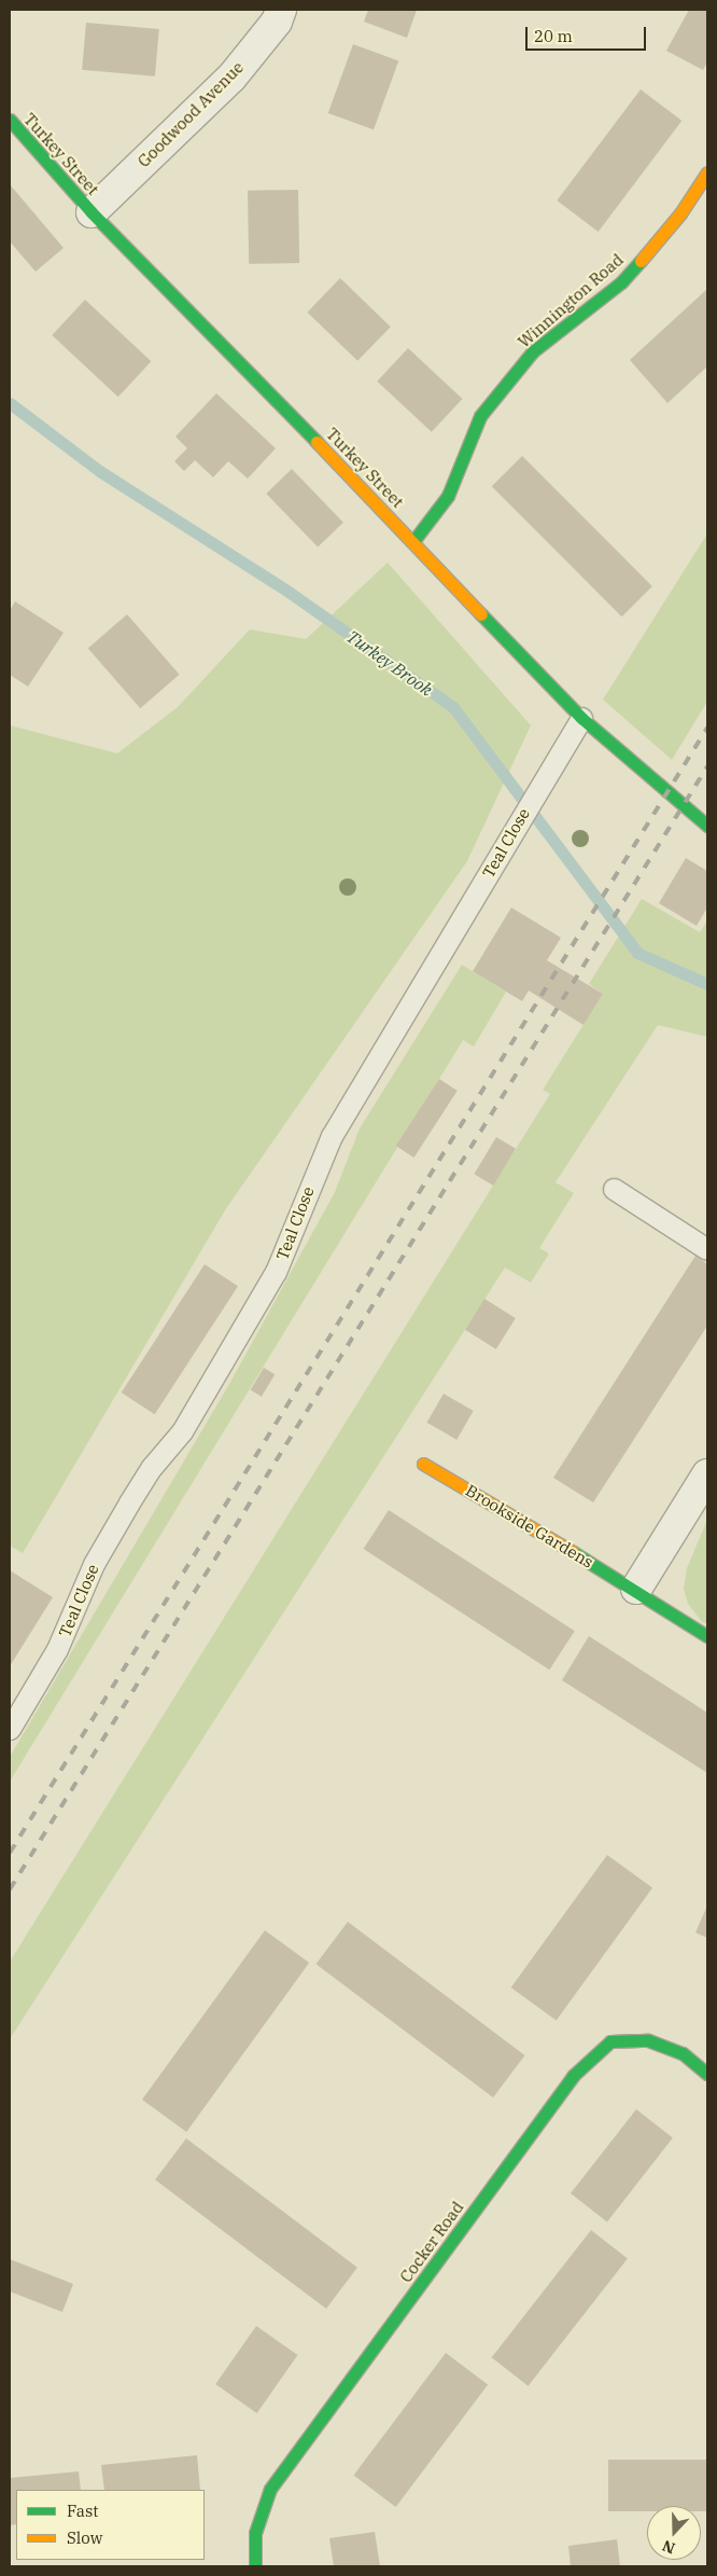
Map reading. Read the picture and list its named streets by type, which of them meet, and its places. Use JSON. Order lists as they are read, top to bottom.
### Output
{
  "streets": {
    "street": [
      "Goodwood Avenue",
      "Turkey Street",
      "Winnington Road",
      "Brookside Gardens",
      "Cocker Road"
    ],
    "lane": ["Teal Close"]
  },
  "crossings": [
    ["Goodwood Avenue", "Turkey Street"],
    ["Turkey Street", "Winnington Road"],
    ["Turkey Street", "Teal Close"]
  ],
  "water": ["Turkey Brook"],
  "legend": ["Fast", "Slow"],
  "scale_bar": "20 m",
  "north": "bottom"
}
